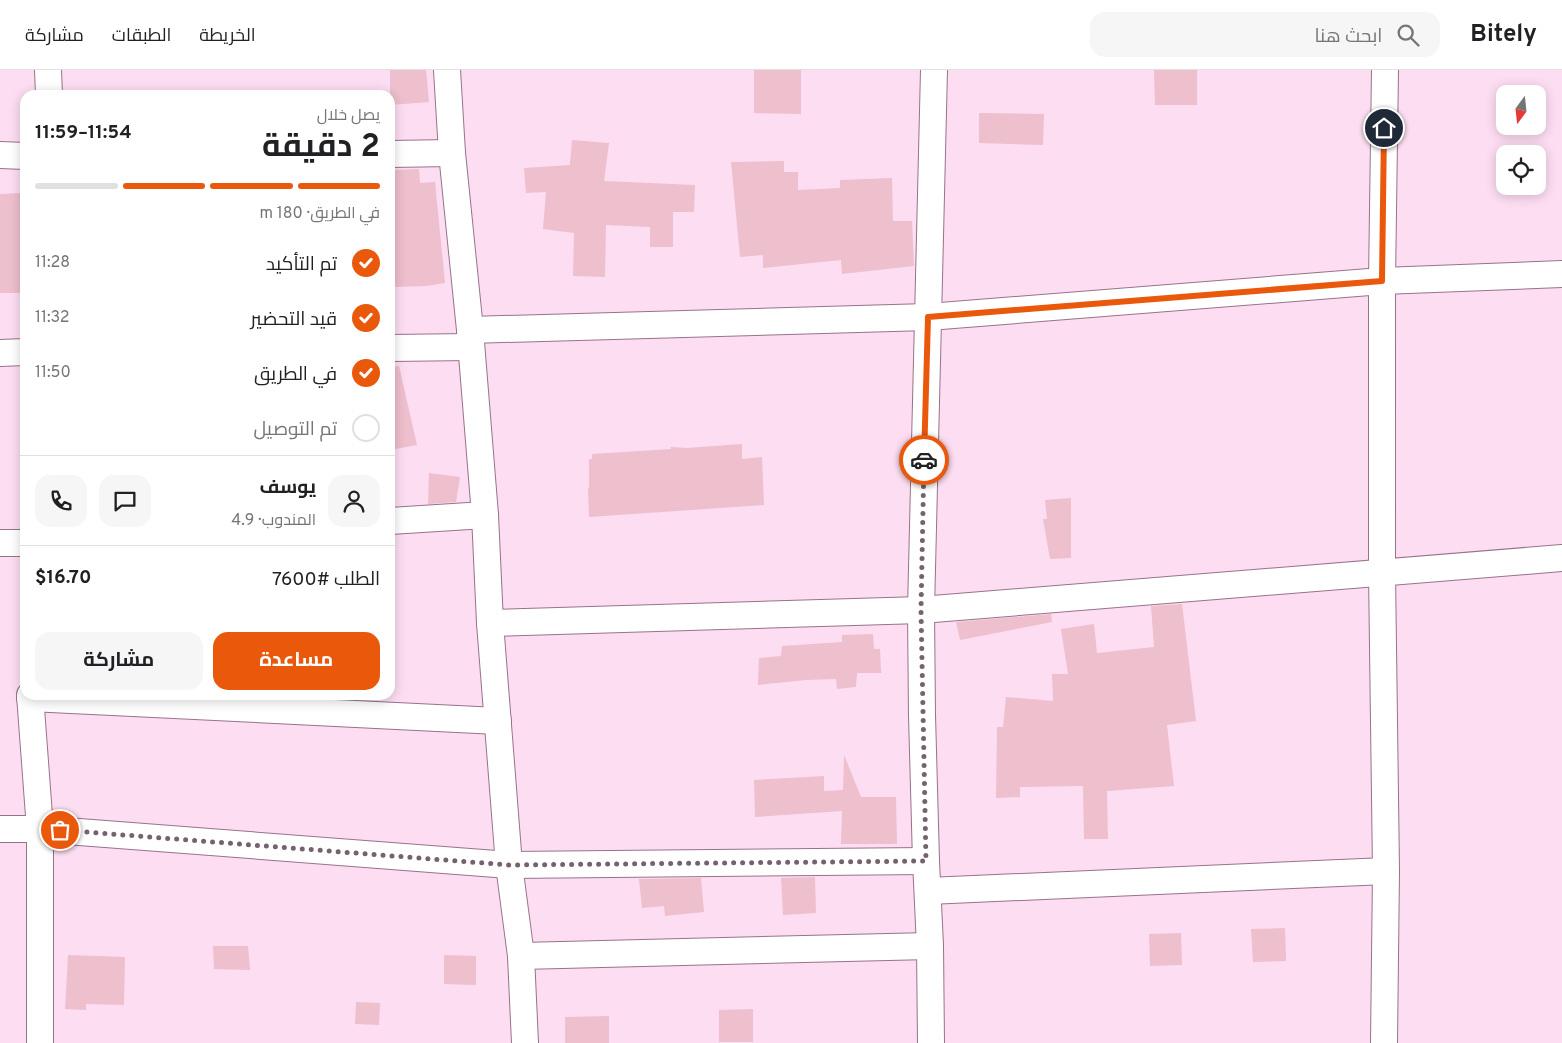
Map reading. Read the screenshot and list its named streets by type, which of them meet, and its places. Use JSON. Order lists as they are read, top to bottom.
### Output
{
  "north": "bottom",
  "page": {
    "header": "Bitely",
    "search": "ابحث هنا",
    "nav": ["الخريطة", "الطبقات", "مشاركة"],
    "heading": ["2 دقيقة", "يصل خلال", "11:54–11:59"],
    "panel": [
      "يوسف",
      "المندوب · 4.9",
      "الطلب #7600",
      "$16.70"
    ],
    "bar": "في الطريق · 180 m",
    "list": [
      ["تم التأكيد", "11:28"],
      ["قيد التحضير", "11:32"],
      ["في الطريق", "11:50"],
      "تم التوصيل"
    ],
    "buttons": ["مساعدة", "مشاركة"]
  }
}
